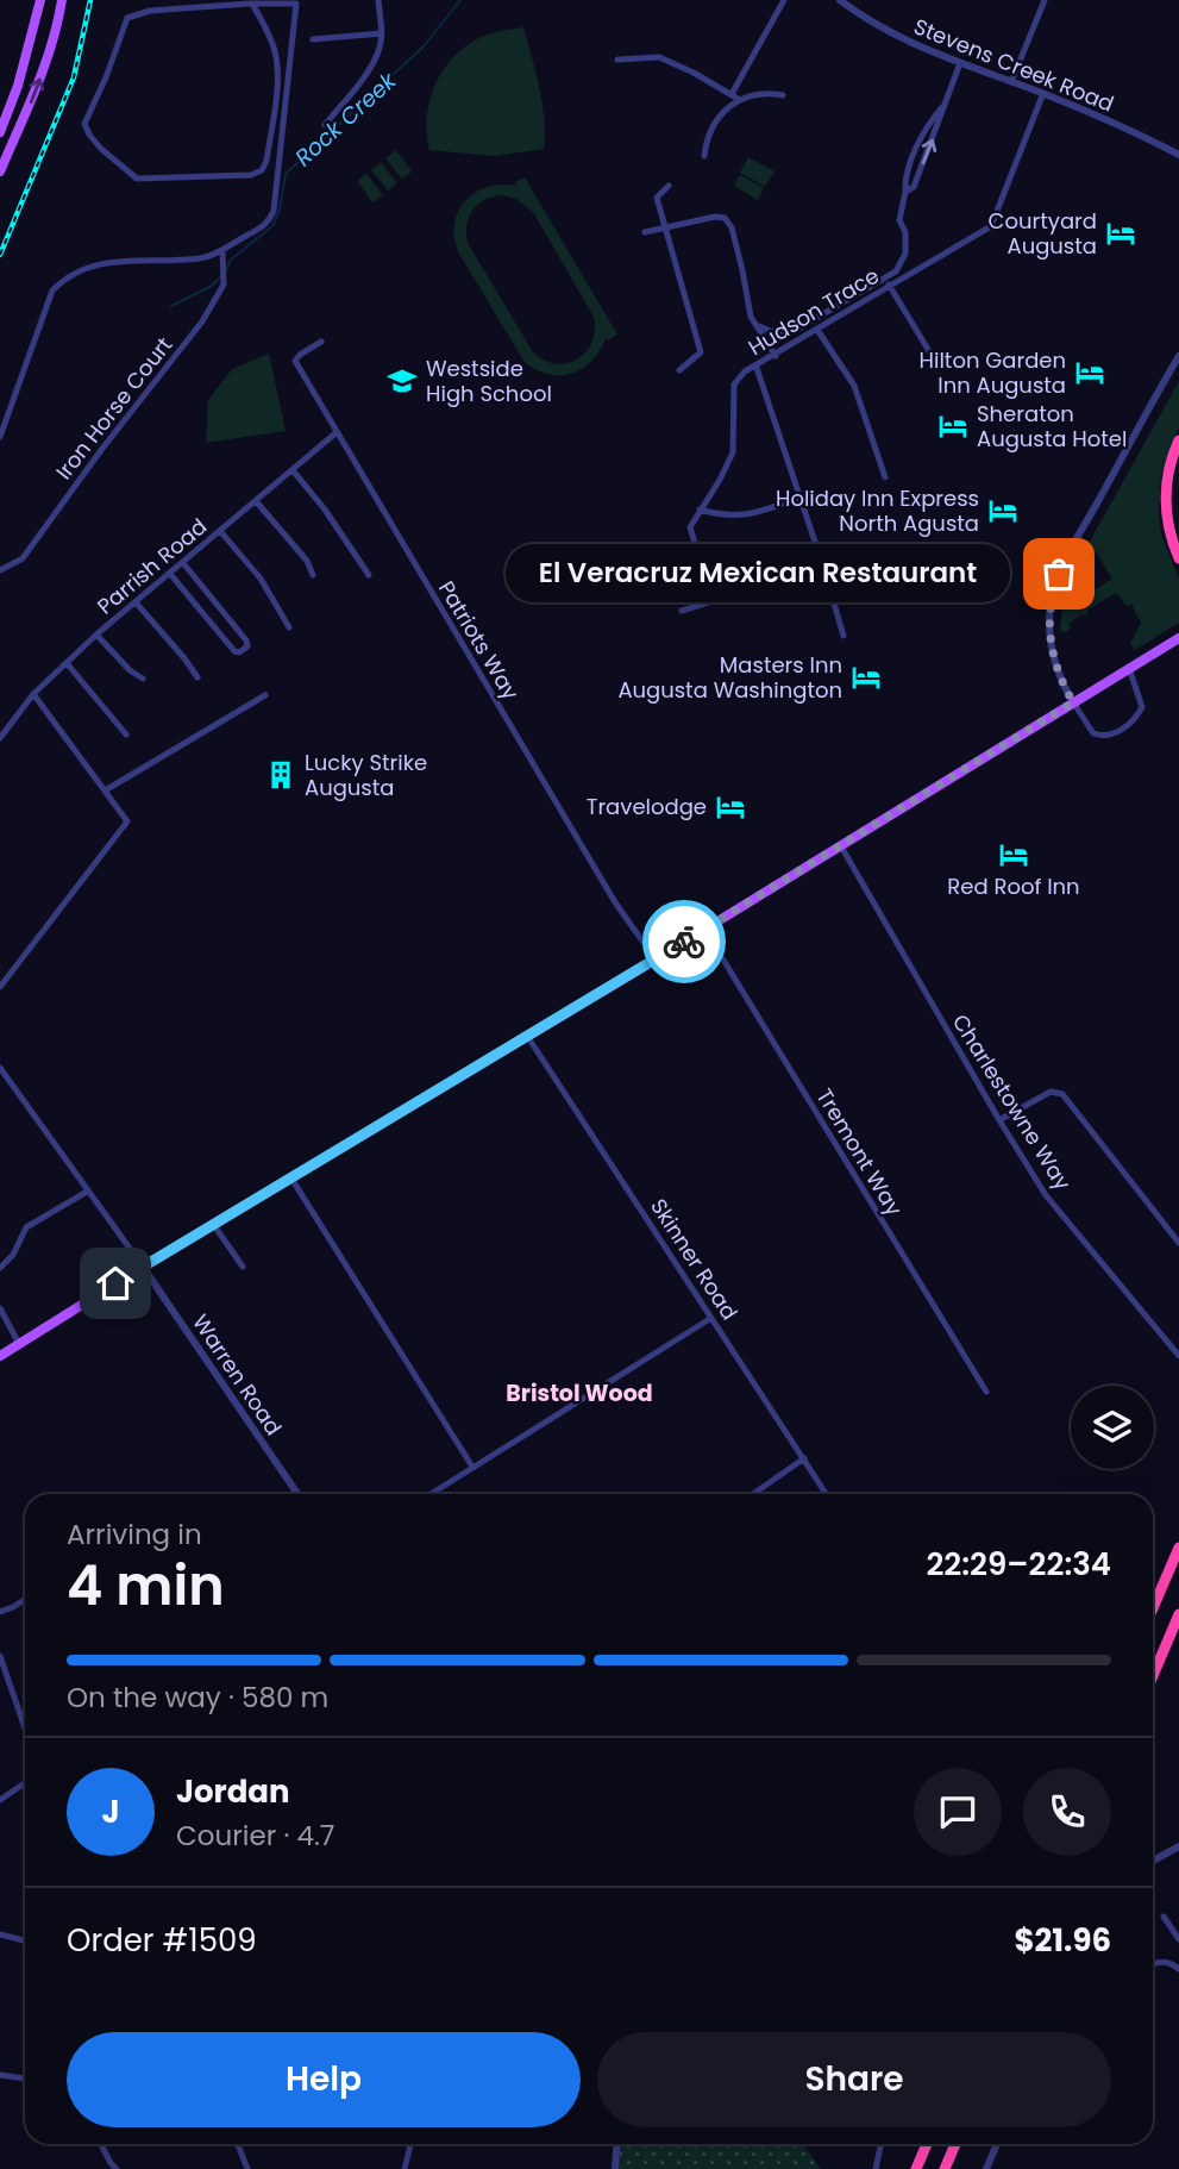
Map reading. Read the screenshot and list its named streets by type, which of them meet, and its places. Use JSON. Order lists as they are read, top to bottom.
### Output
{
  "streets": {
    "street": [
      "Stevens Creek Road",
      "Hudson Trace",
      "Iron Horse Court",
      "Parrish Road",
      "Patriots Way",
      "Charlestowne Way",
      "Tremont Way",
      "Skinner Road",
      "Warren Road"
    ]
  },
  "crossings": [
    ["Stevens Creek Road", "Hudson Trace"],
    ["Parrish Road", "Patriots Way"]
  ],
  "districts": ["Bristol Wood"],
  "water": ["Rock Creek"],
  "places": {
    "hotel": [
      "Courtyard Augusta",
      "Hilton Garden Inn Augusta",
      "Sheraton Augusta Hotel",
      "Holiday Inn Express North Agusta",
      "Masters Inn Augusta Washington",
      "Travelodge",
      "Red Roof Inn"
    ],
    "school or university": ["Westside High School"],
    "other": ["El Veracruz Mexican Restaurant"],
    "building": ["Lucky Strike Augusta"]
  },
  "page": {
    "bubble": "El Veracruz Mexican Restaurant",
    "heading": ["4 min", "Arriving in", "22:29–22:34"],
    "panel": [
      "Jordan",
      "Courier · 4.7",
      "Order #1509",
      "$21.96"
    ],
    "bar": "On the way · 580 m",
    "round": "J",
    "buttons": ["Help", "Share"]
  }
}
